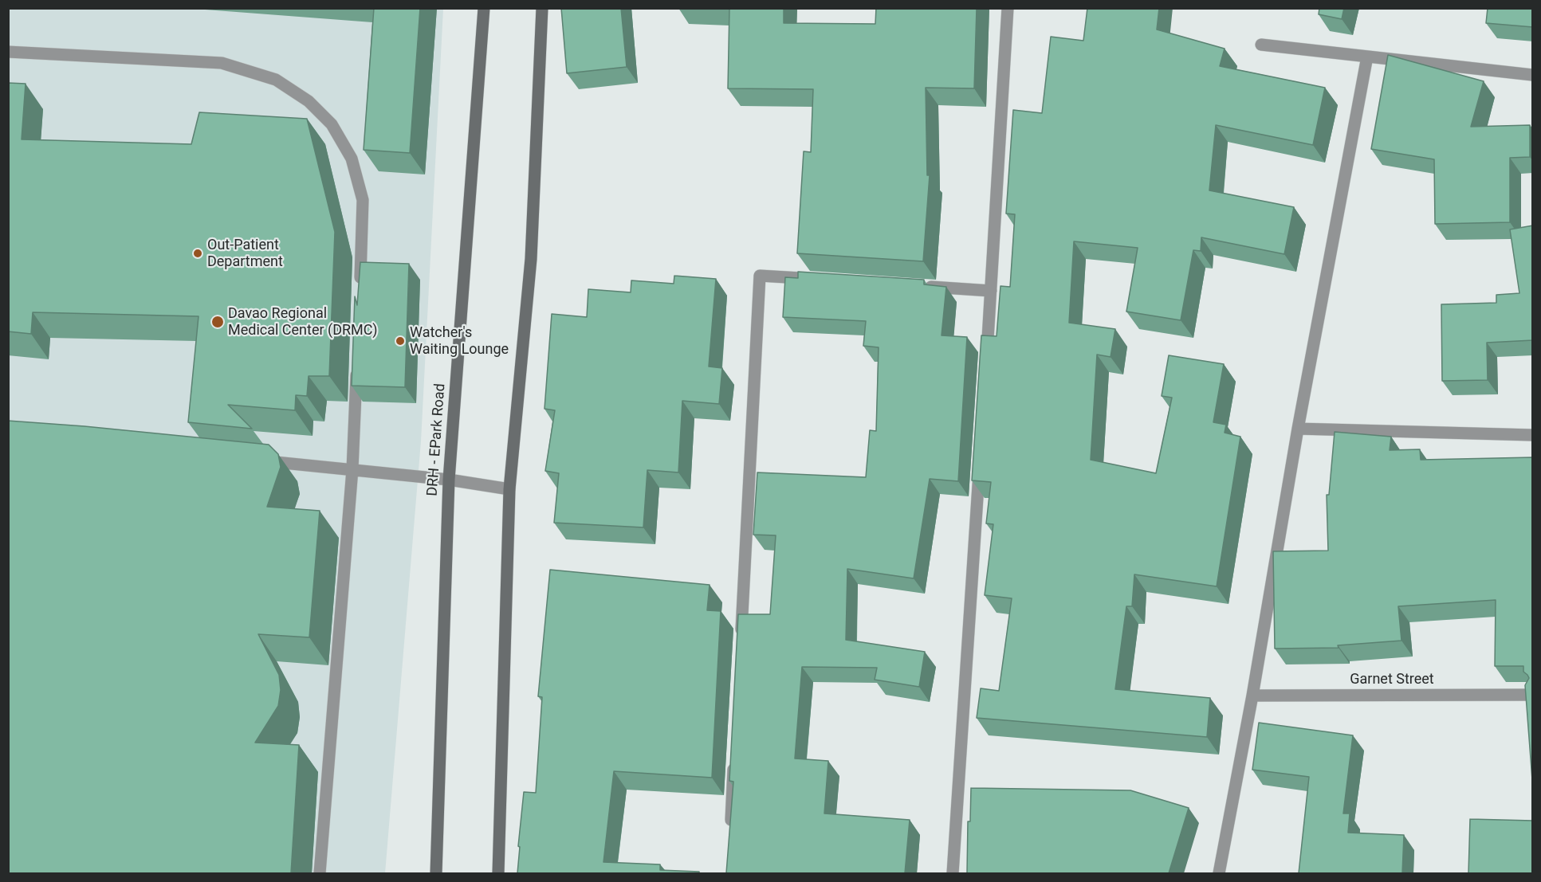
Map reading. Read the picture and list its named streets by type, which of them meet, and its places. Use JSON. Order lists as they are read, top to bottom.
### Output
{
  "streets": {
    "main road": ["DRH - EPark Road"],
    "street": ["Garnet Street"]
  },
  "places": ["Out-Patient Department", "Davao Regional Medical Center (DRMC)", "Watcher's Waiting Lounge"]
}
